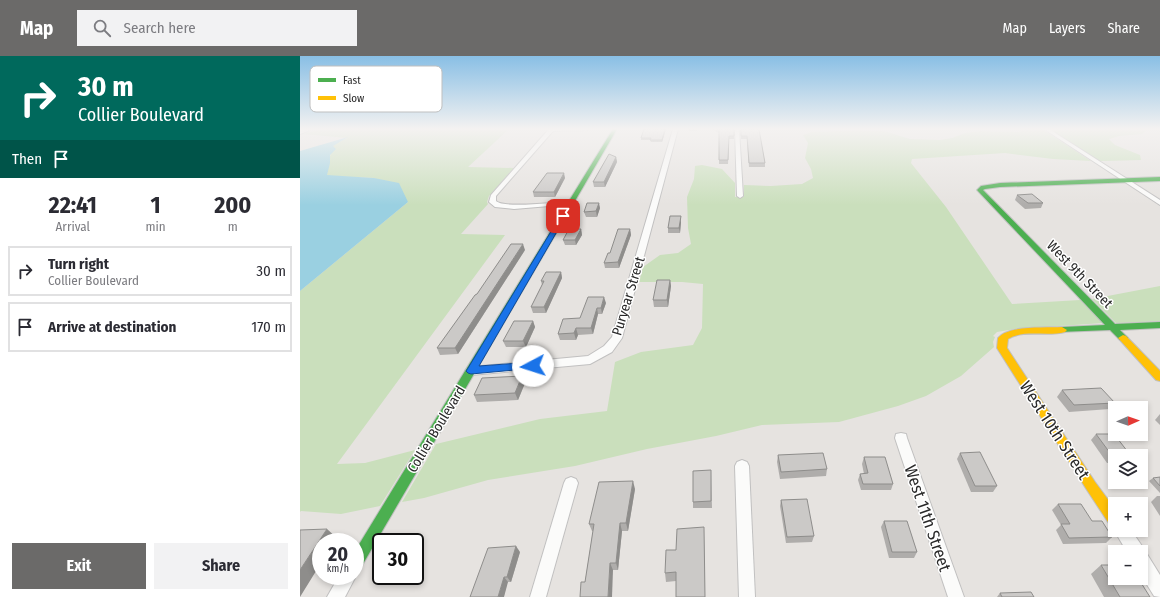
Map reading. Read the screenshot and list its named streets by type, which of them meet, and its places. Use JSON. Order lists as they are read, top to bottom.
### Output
{
  "streets": {
    "street": [
      "West 9th Street",
      "Puryear Street",
      "Collier Boulevard",
      "West 10th Street",
      "West 11th Street"
    ]
  },
  "crossings": [
    ["West 9th Street", "West 10th Street"],
    ["Puryear Street", "Collier Boulevard"]
  ],
  "legend": ["Fast", "Slow"],
  "north": "right",
  "page": {
    "header": "Map",
    "search": "Search here",
    "nav": ["Map", "Layers", "Share"],
    "turn": ["30 m", "Collier Boulevard"],
    "then": "Then",
    "eta": [
      "22:41",
      "Arrival",
      "1",
      "min",
      "200",
      "m"
    ],
    "list": [
      {
        "name": "Turn right",
        "note": "Collier Boulevard",
        "value": "30 m"
      },
      {
        "name": "Arrive at destination",
        "value": "170 m"
      }
    ],
    "map_buttons": ["+", "−"],
    "speed": "20 km/h",
    "limit": "30",
    "buttons": ["Exit", "Share"]
  }
}
